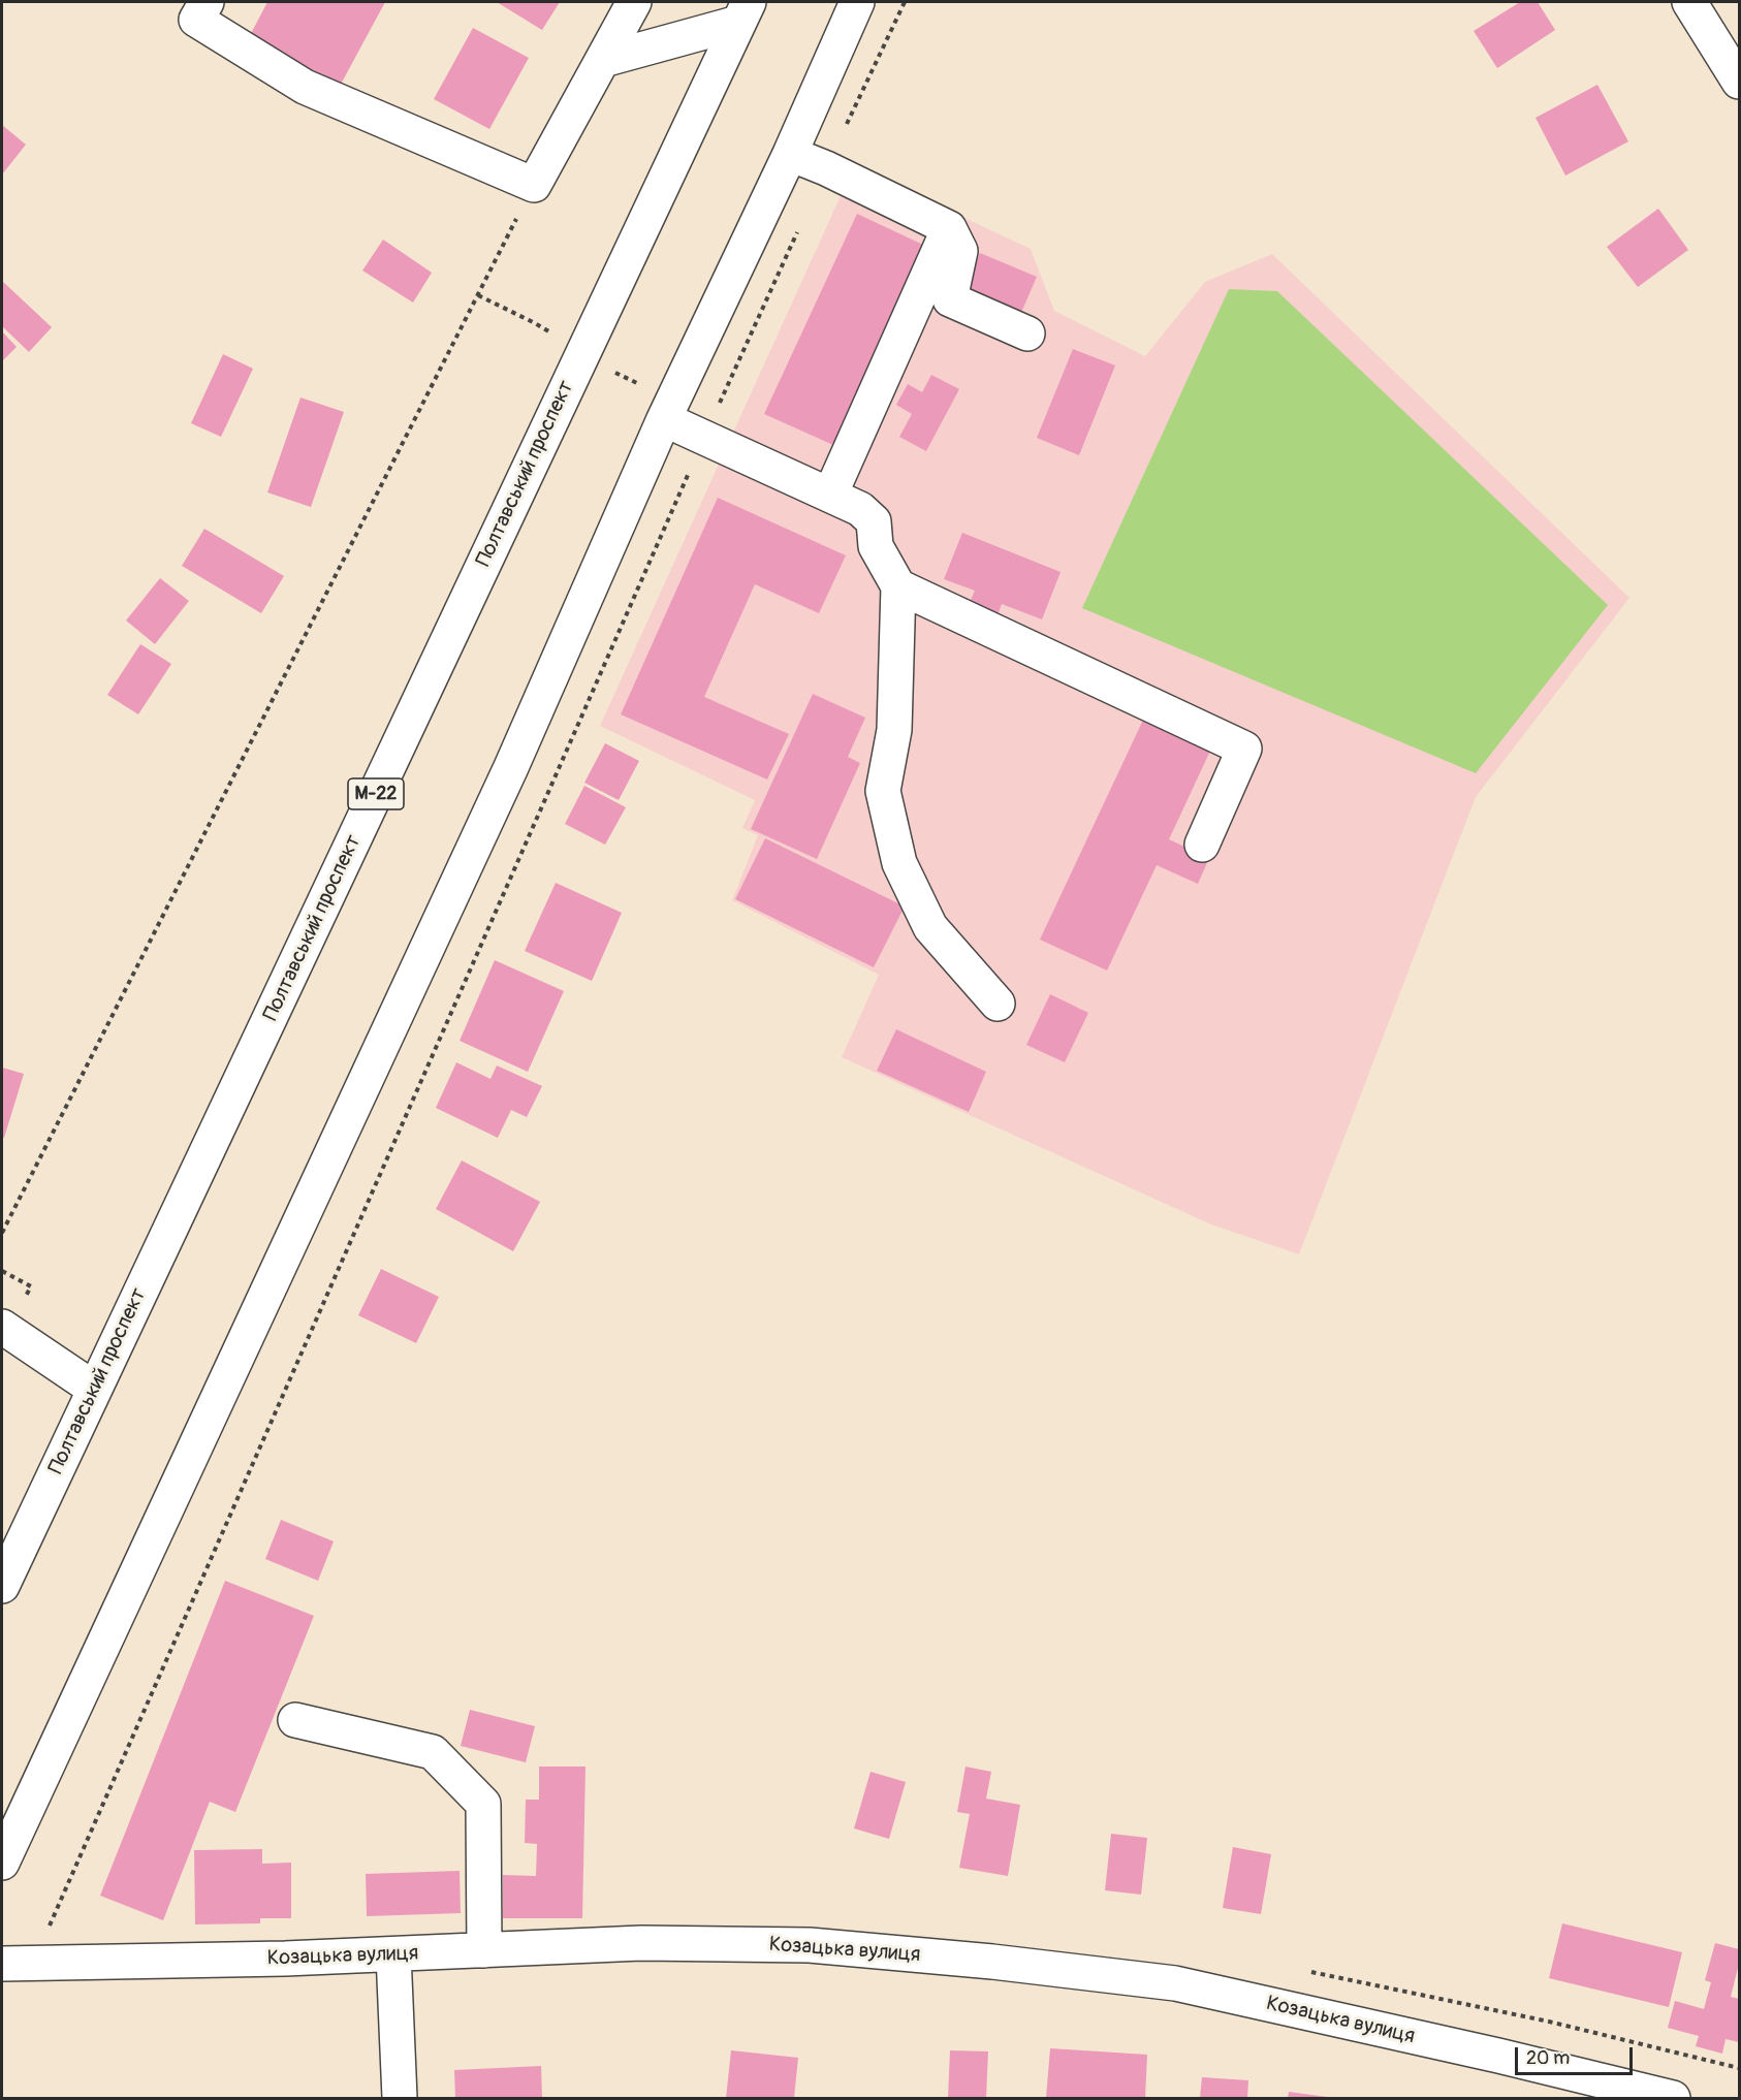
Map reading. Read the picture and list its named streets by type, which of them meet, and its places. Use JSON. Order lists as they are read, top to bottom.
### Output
{
  "streets": {
    "main road": ["Полтавський проспект", "М-22", "Козацька вулиця"]
  },
  "scale_bar": "20 m"
}
